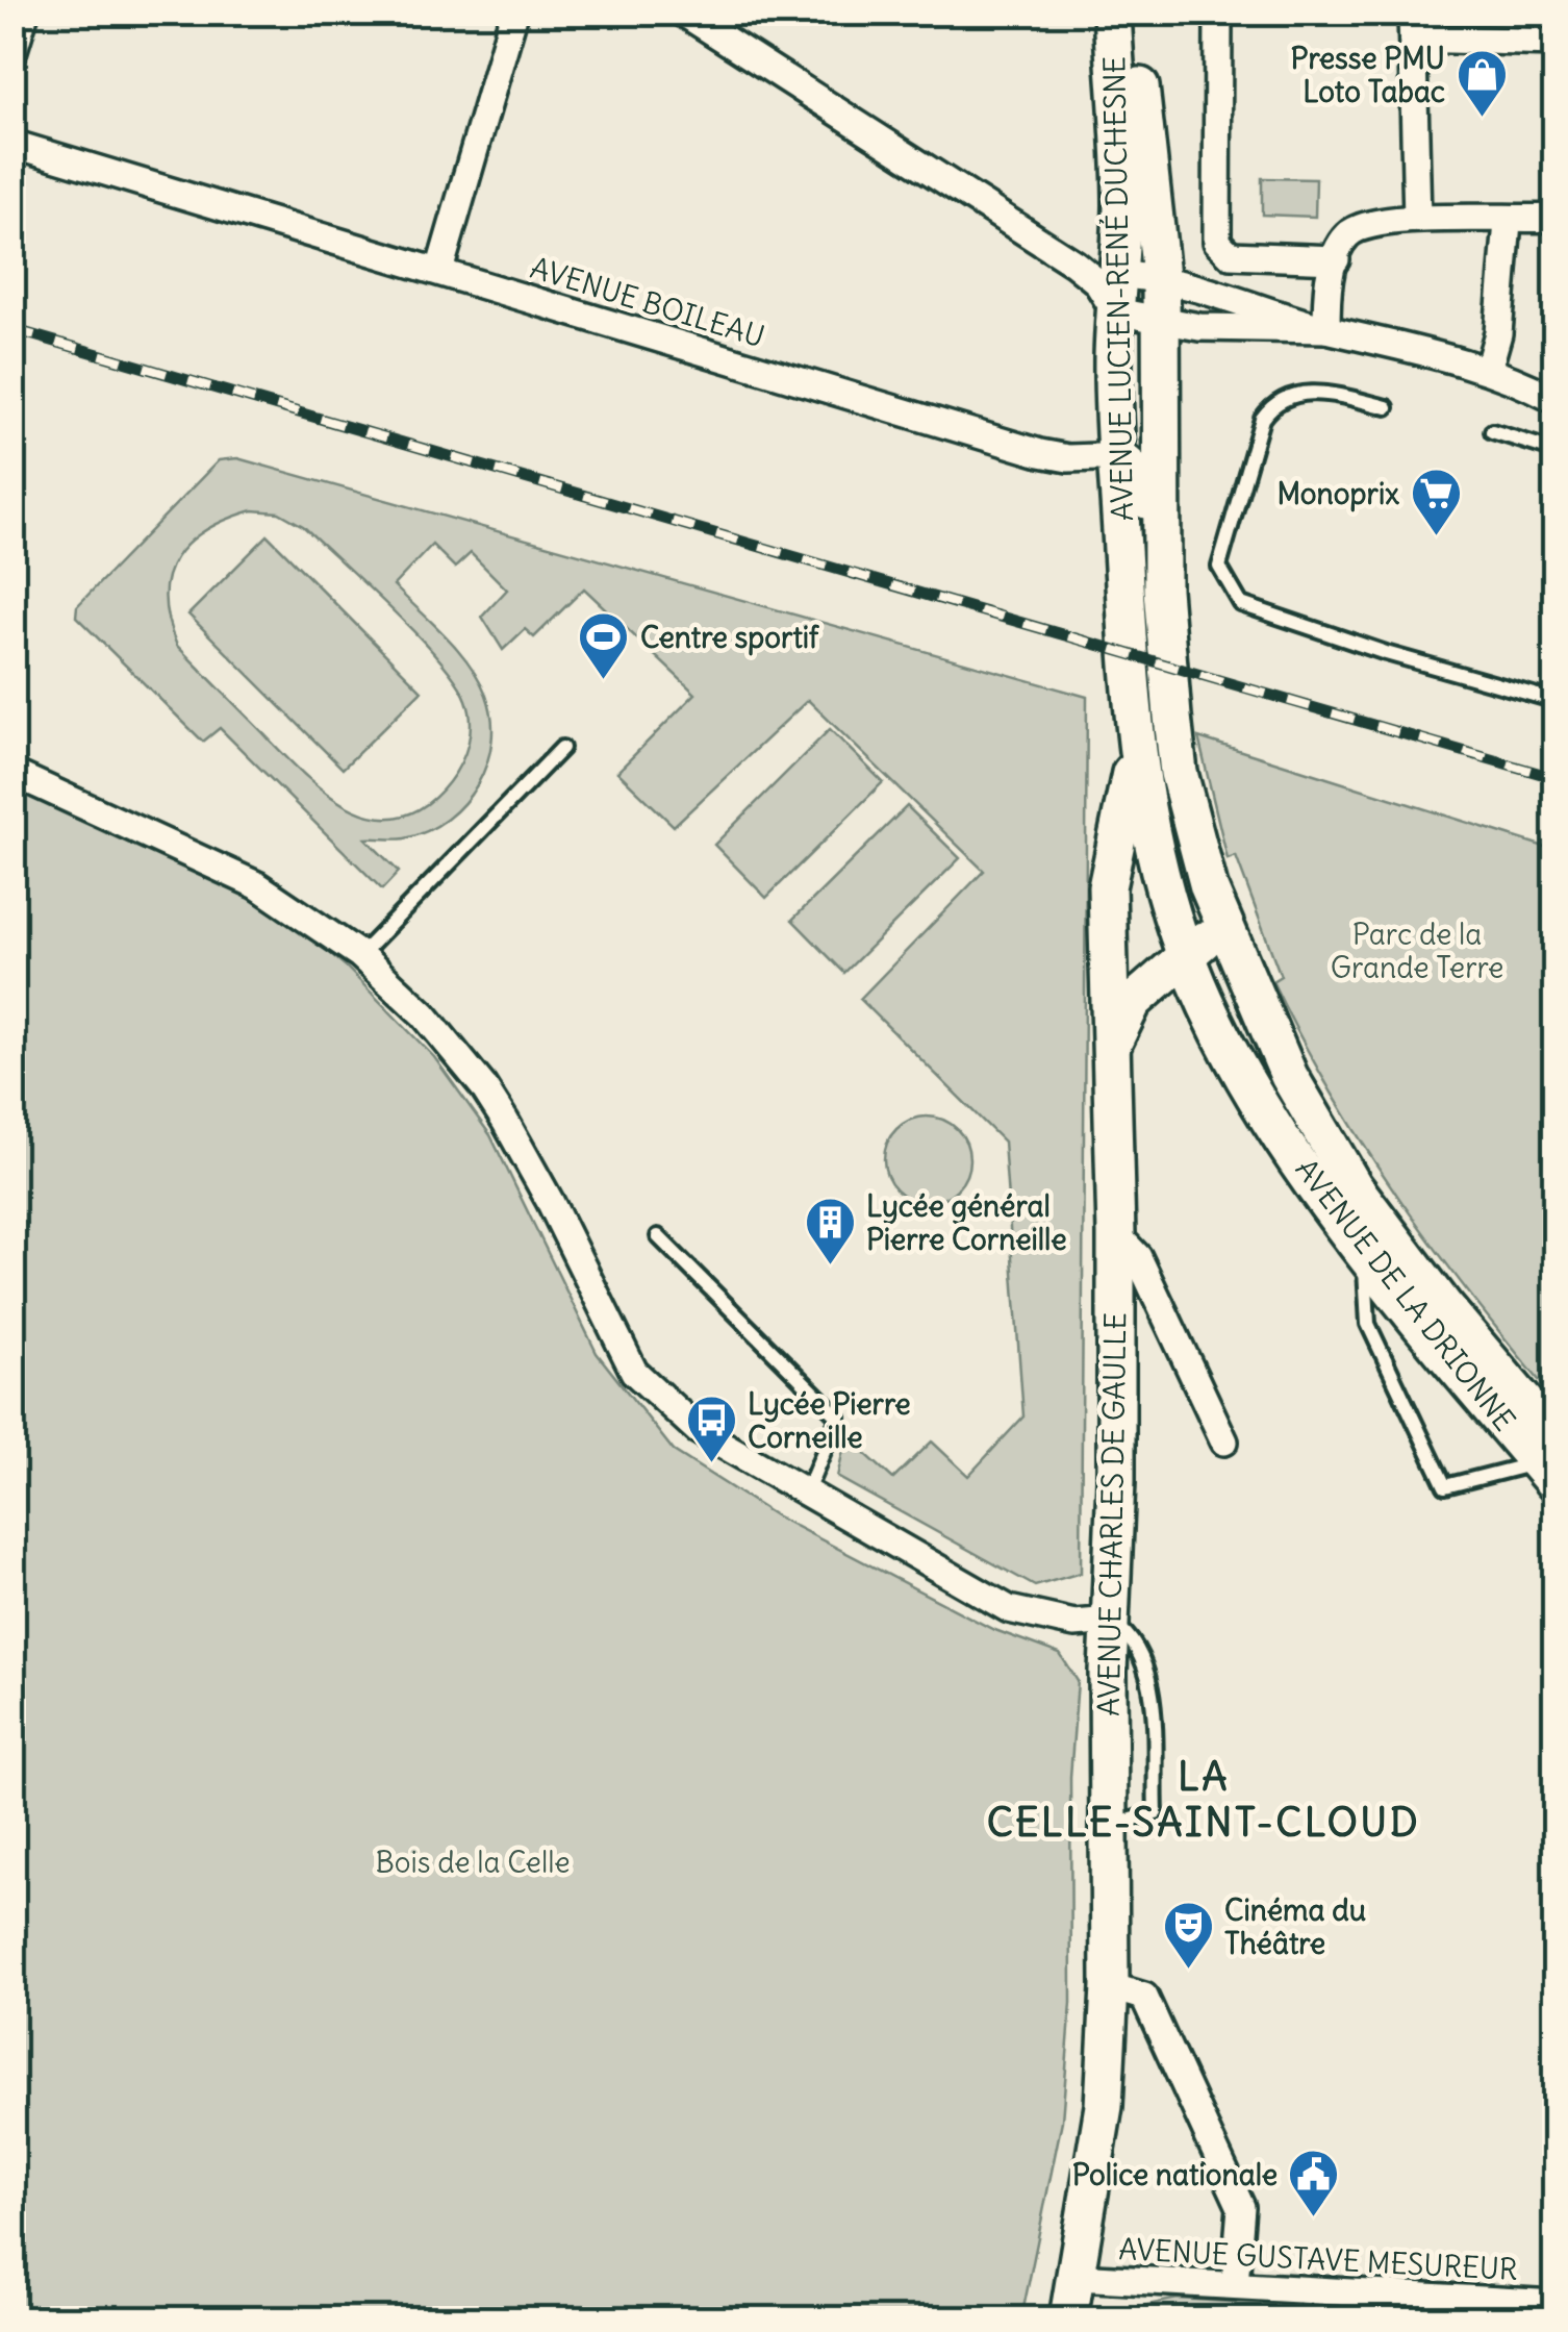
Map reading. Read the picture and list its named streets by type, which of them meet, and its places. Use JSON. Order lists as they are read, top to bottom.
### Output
{
  "streets": {
    "main road": ["AVENUE LUCIEN-RENÉ DUCHESNE", "AVENUE DE LA DRIONNE", "AVENUE CHARLES DE GAULLE"],
    "street": ["AVENUE BOILEAU", "AVENUE GUSTAVE MESUREUR"]
  },
  "crossings": [
    ["AVENUE LUCIEN-RENÉ DUCHESNE", "AVENUE BOILEAU"],
    ["AVENUE LUCIEN-RENÉ DUCHESNE", "AVENUE DE LA DRIONNE"],
    ["AVENUE LUCIEN-RENÉ DUCHESNE", "AVENUE CHARLES DE GAULLE"],
    ["AVENUE DE LA DRIONNE", "AVENUE CHARLES DE GAULLE"],
    ["AVENUE CHARLES DE GAULLE", "AVENUE GUSTAVE MESUREUR"]
  ],
  "districts": ["LA CELLE-SAINT-CLOUD"],
  "parks": ["Parc de la Grande Terre", "Bois de la Celle"],
  "places": {
    "shop": ["Presse PMU Loto Tabac"],
    "supermarket": ["Monoprix"],
    "sports": ["Centre sportif"],
    "building": ["Lycée général Pierre Corneille"],
    "bus stop": ["Lycée Pierre Corneille"],
    "theatre": ["Cinéma du Théâtre"],
    "public building": ["Police nationale"]
  }
}
